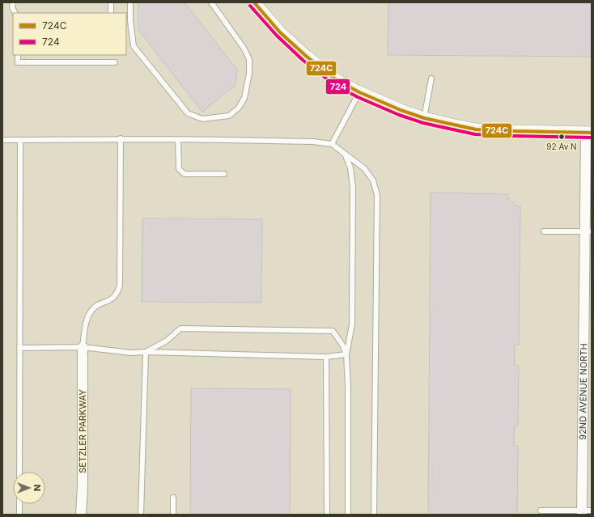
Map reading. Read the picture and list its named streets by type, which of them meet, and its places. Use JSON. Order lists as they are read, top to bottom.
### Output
{
  "streets": {
    "street": ["92ND AVENUE NORTH", "SETZLER PARKWAY"]
  },
  "places": ["92 Av N"],
  "lines": ["transit line 724C", "transit line 724"],
  "legend": ["724C", "724"],
  "north": "right"
}
